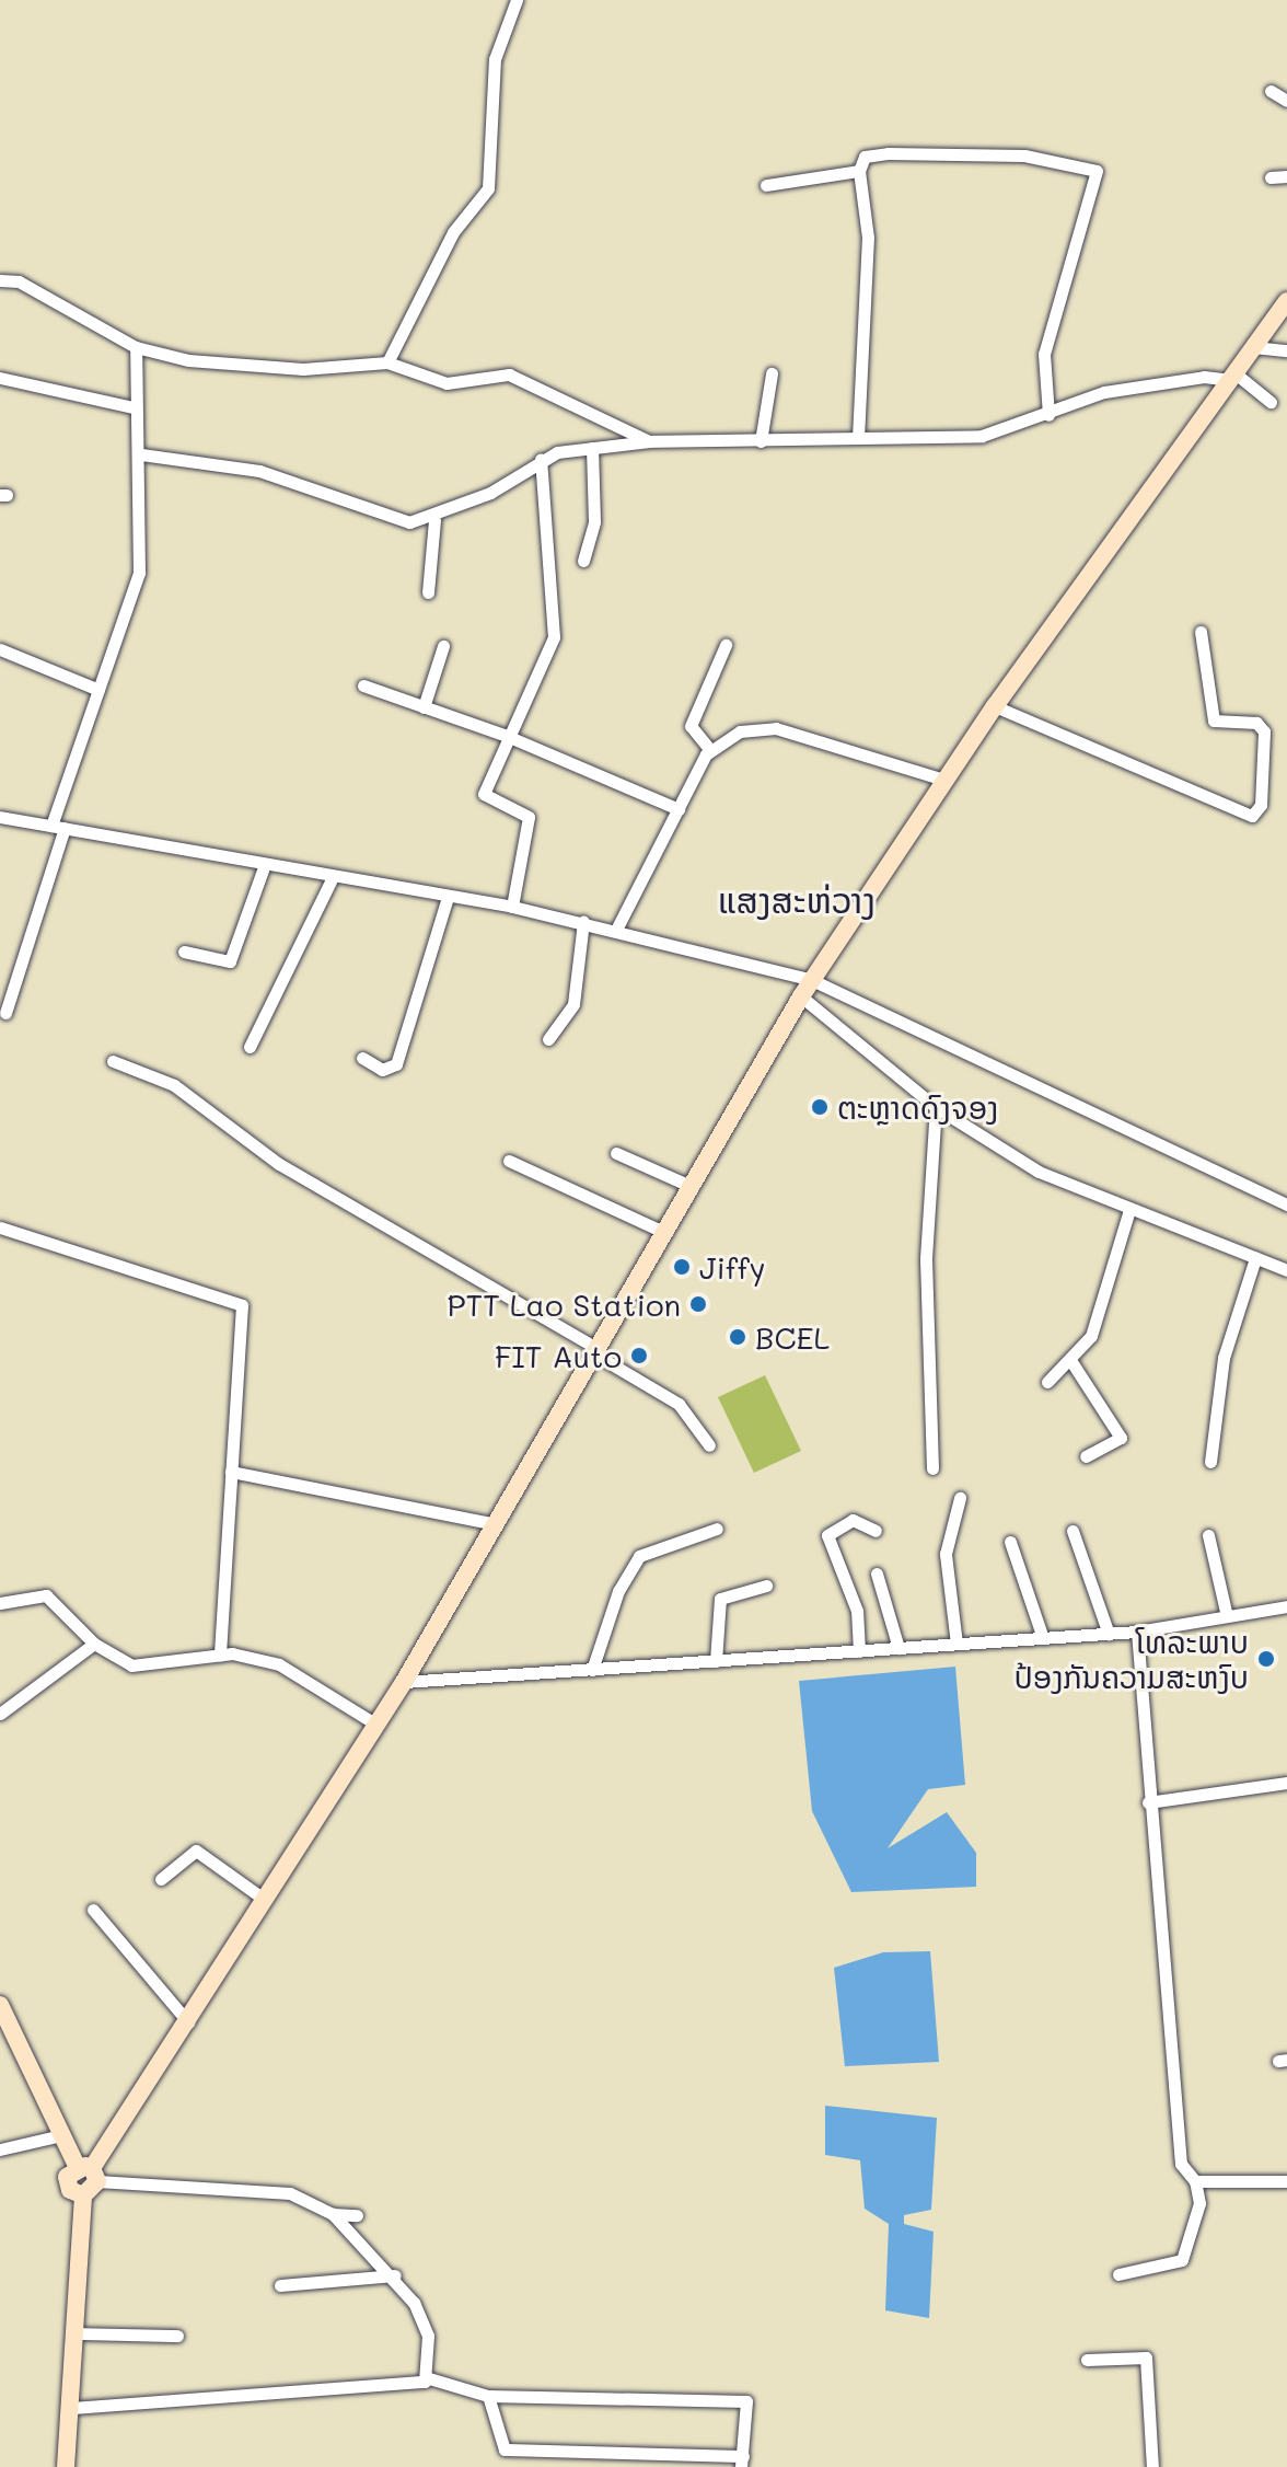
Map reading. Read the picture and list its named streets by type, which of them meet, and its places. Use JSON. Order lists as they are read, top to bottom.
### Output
{
  "districts": ["ແສງສະຫ່ວາງ"],
  "places": [
    "ຕະຫຼາດດົງຈອງ",
    "Jiffy",
    "PTT Lao Station",
    "BCEL",
    "FIT Auto",
    "ໂທລະພາບ ປ້ອງກັນຄວາມສະຫງົບ"
  ]
}
